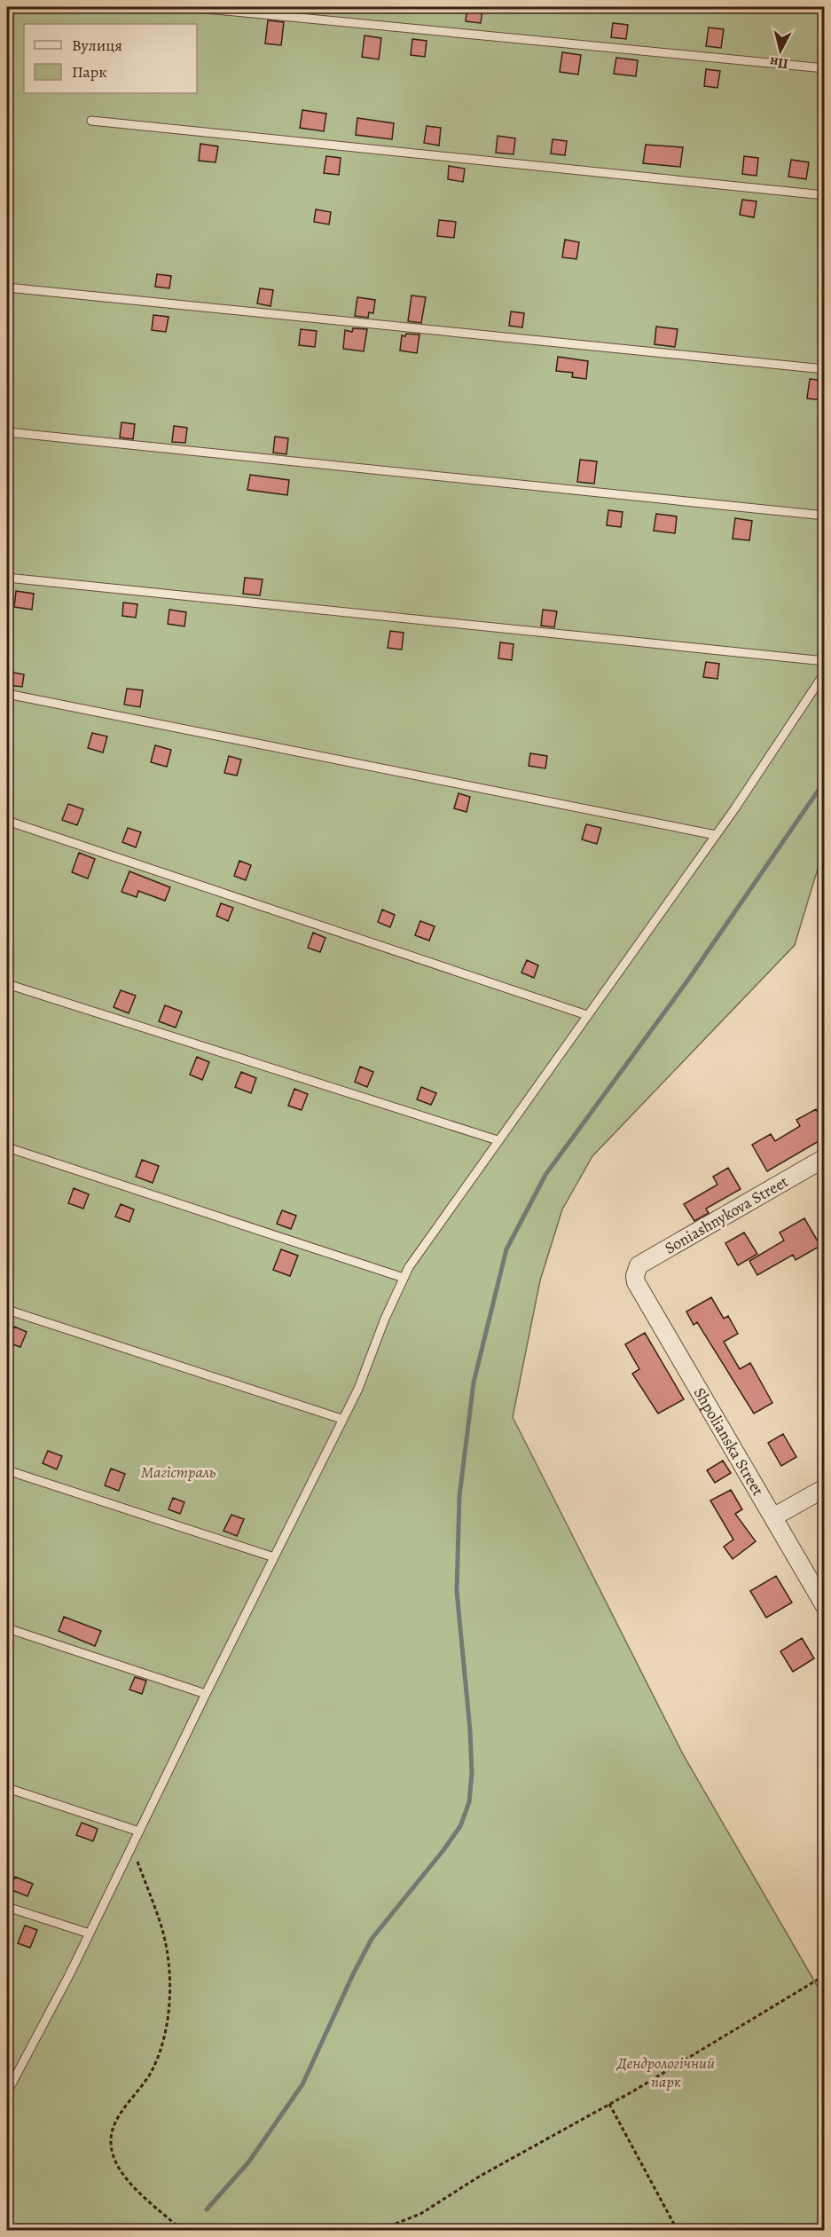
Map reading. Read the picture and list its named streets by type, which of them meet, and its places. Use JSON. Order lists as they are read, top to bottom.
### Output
{
  "streets": {
    "street": ["Soniashnykova Street", "Shpolianska Street"]
  },
  "crossings": [
    ["Soniashnykova Street", "Shpolianska Street"]
  ],
  "parks": ["Магістраль", "Дендрологічний парк"],
  "legend": ["Вулиця", "Парк"],
  "north": "bottom"
}
